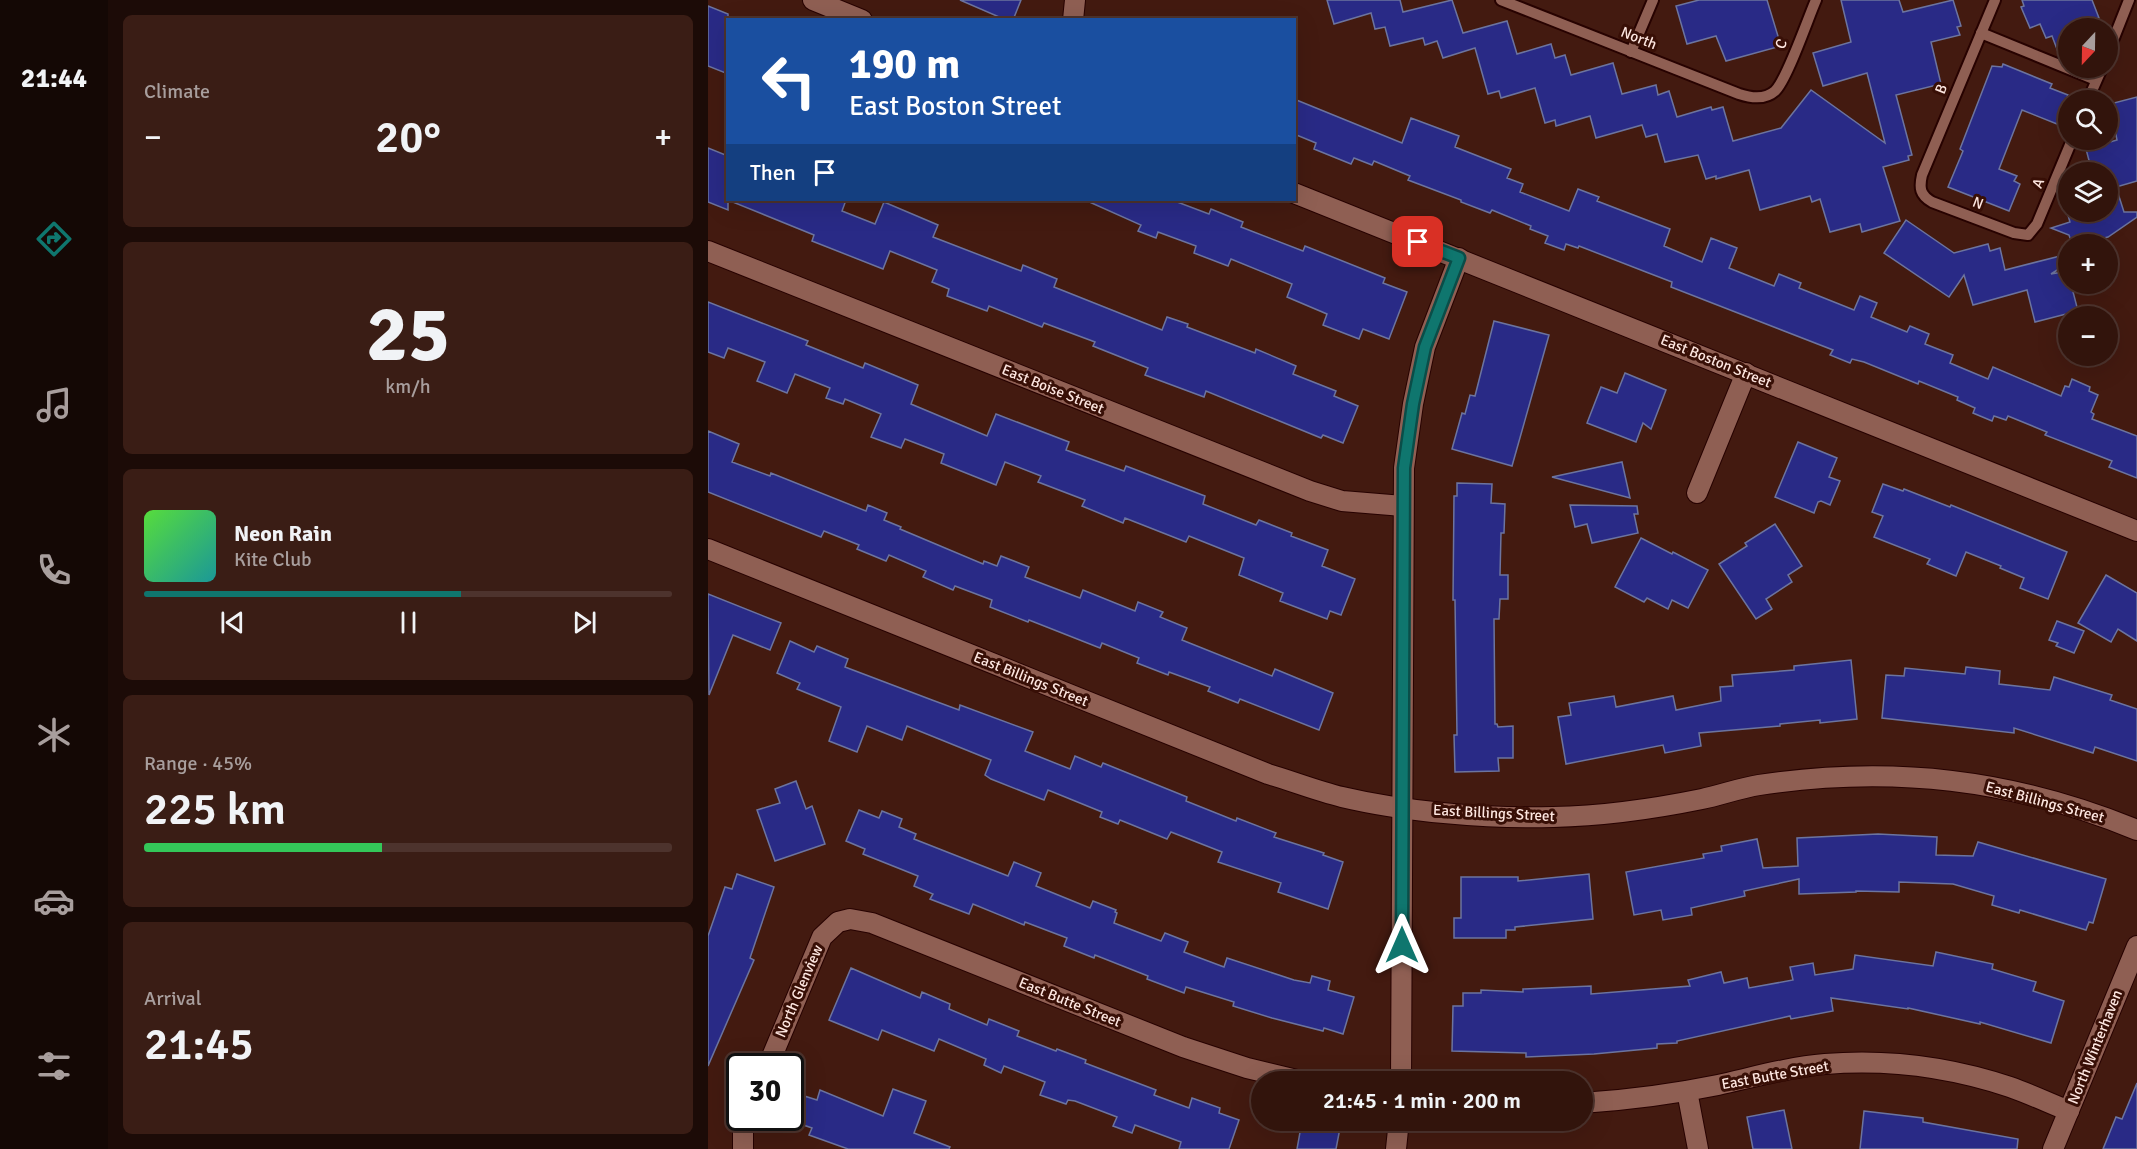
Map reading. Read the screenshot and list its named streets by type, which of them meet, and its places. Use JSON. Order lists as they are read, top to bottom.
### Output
{
  "streets": {
    "street": [
      "East Boston Street",
      "East Boise Street",
      "East Billings Street",
      "North Glenview",
      "East Butte Street",
      "North Winterhaven"
    ],
    "lane": [
      "North",
      "C",
      "B",
      "A",
      "N"
    ]
  },
  "crossings": [
    ["North", "C"],
    ["B", "N"],
    ["A", "N"],
    ["North Glenview", "East Butte Street"],
    ["East Butte Street", "North Winterhaven"]
  ],
  "north": "bottom",
  "page": {
    "tabs": "21:44",
    "tile": [
      "Climate",
      ["25", "km/h"],
      ["Range · 45%", "225 km"],
      ["Arrival", "21:45"]
    ],
    "map_buttons": ["+", "−"],
    "turn": ["190 m", "East Boston Street"],
    "heat": ["−", "20°", "+"],
    "then": "Then",
    "song": ["Neon Rain", "Kite Club"],
    "limit": "30",
    "trip": "21:45 · 1 min · 200 m"
  }
}
